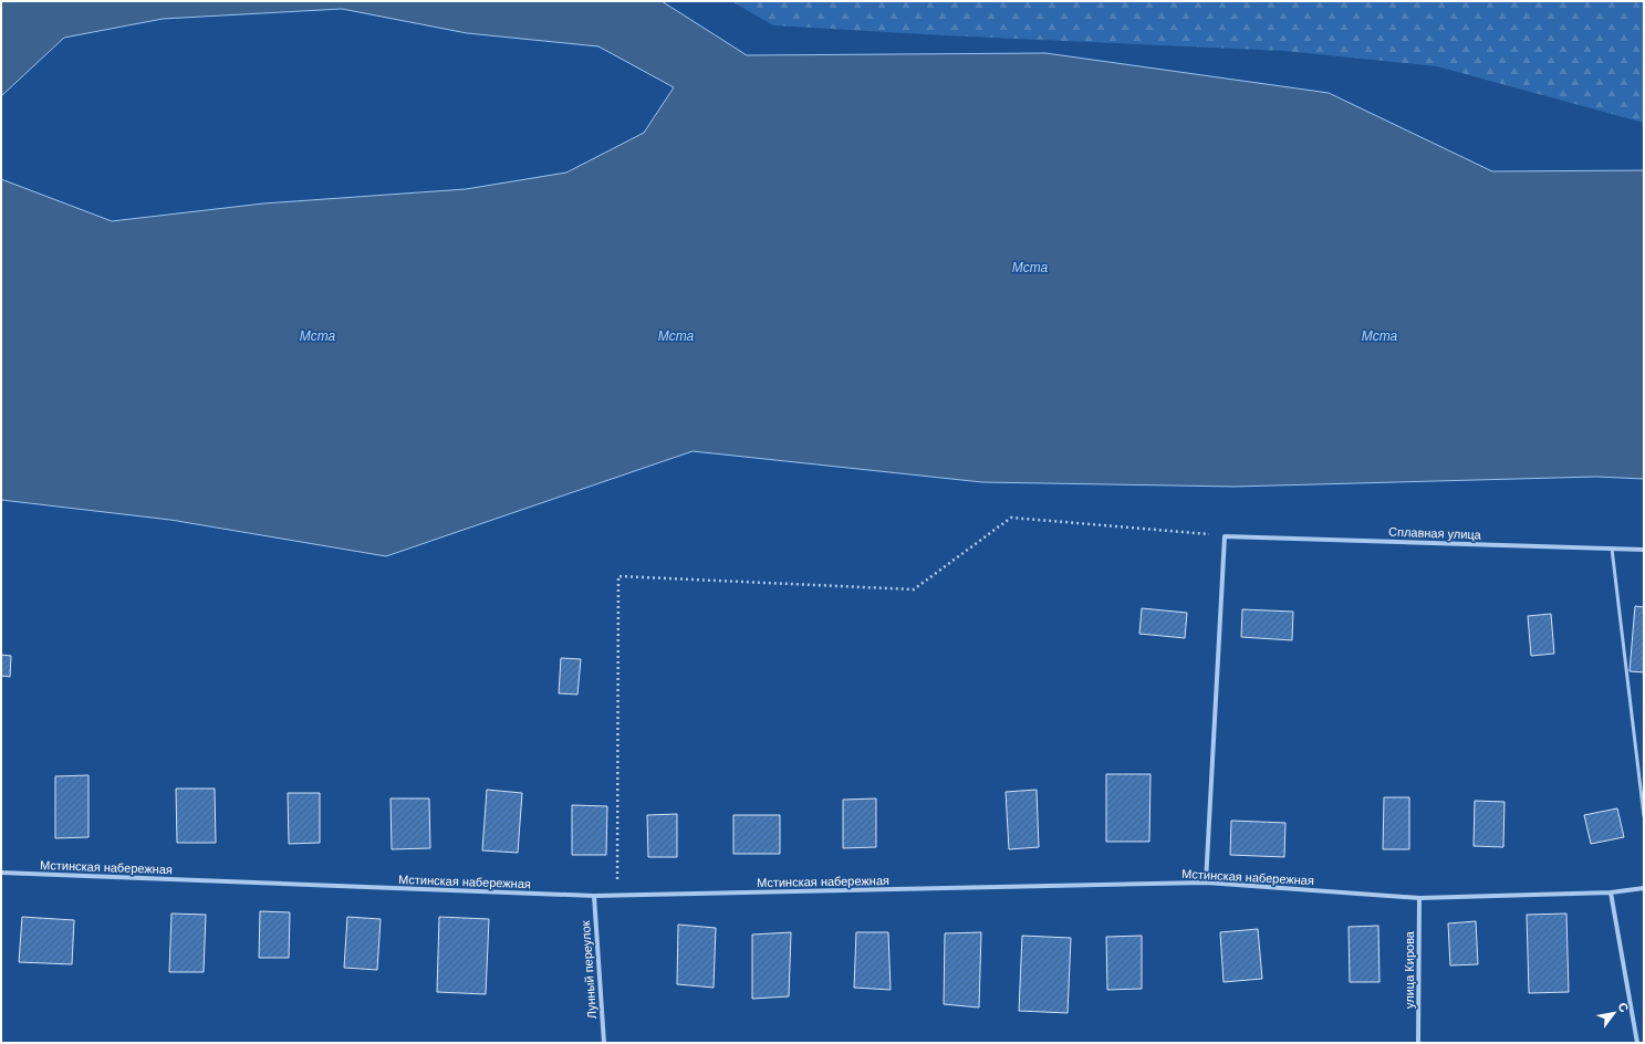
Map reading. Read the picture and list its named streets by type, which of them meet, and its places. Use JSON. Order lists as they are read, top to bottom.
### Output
{
  "streets": {
    "street": [
      "Сплавная улица",
      "Мстинская набережная",
      "Лунный переулок",
      "улица Кирова"
    ]
  },
  "crossings": [
    ["Мстинская набережная", "Лунный переулок"],
    ["Мстинская набережная", "улица Кирова"]
  ],
  "water": ["Мста"],
  "north": "top right"
}
